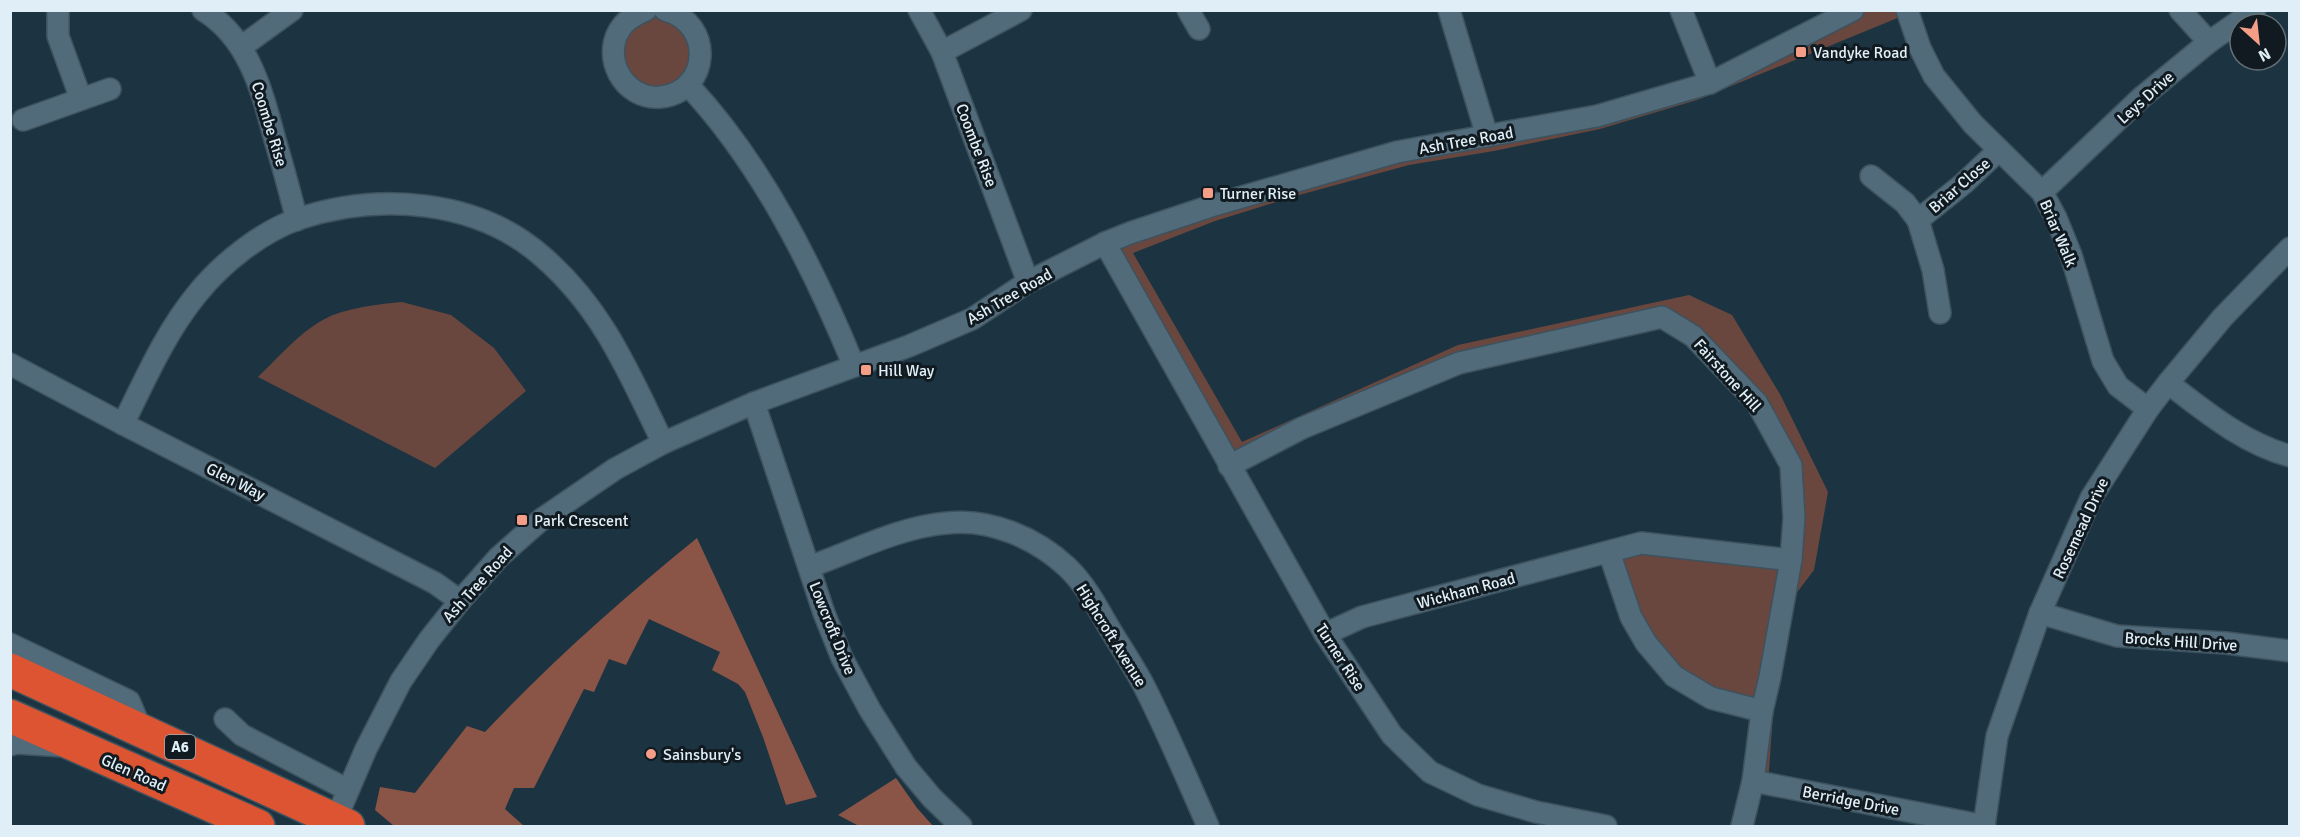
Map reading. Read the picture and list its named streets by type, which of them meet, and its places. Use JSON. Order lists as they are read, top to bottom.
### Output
{
  "streets": {
    "highway": ["A6", "Glen Road"],
    "street": [
      "Leys Drive",
      "Coombe Rise",
      "Ash Tree Road",
      "Briar Close",
      "Briar Walk",
      "Fairstone Hill",
      "Glen Way",
      "Rosemead Drive",
      "Wickham Road",
      "Lowcroft Drive",
      "Highcroft Avenue",
      "Brocks Hill Drive",
      "Turner Rise",
      "Berridge Drive"
    ]
  },
  "crossings": [
    ["Leys Drive", "Briar Walk"],
    ["Coombe Rise", "Ash Tree Road"],
    ["Ash Tree Road", "Glen Way"],
    ["Ash Tree Road", "Lowcroft Drive"],
    ["Ash Tree Road", "Turner Rise"],
    ["Ash Tree Road", "A6"],
    ["Briar Close", "Briar Walk"],
    ["Briar Walk", "Rosemead Drive"],
    ["Fairstone Hill", "Wickham Road"],
    ["Fairstone Hill", "Turner Rise"],
    ["Fairstone Hill", "Berridge Drive"],
    ["Rosemead Drive", "Brocks Hill Drive"],
    ["Rosemead Drive", "Berridge Drive"],
    ["Wickham Road", "Turner Rise"],
    ["Lowcroft Drive", "Highcroft Avenue"]
  ],
  "places": {
    "transit": [
      "Vandyke Road",
      "Turner Rise",
      "Hill Way",
      "Park Crescent"
    ],
    "other": ["Sainsbury's"]
  },
  "north": "bottom right"
}
